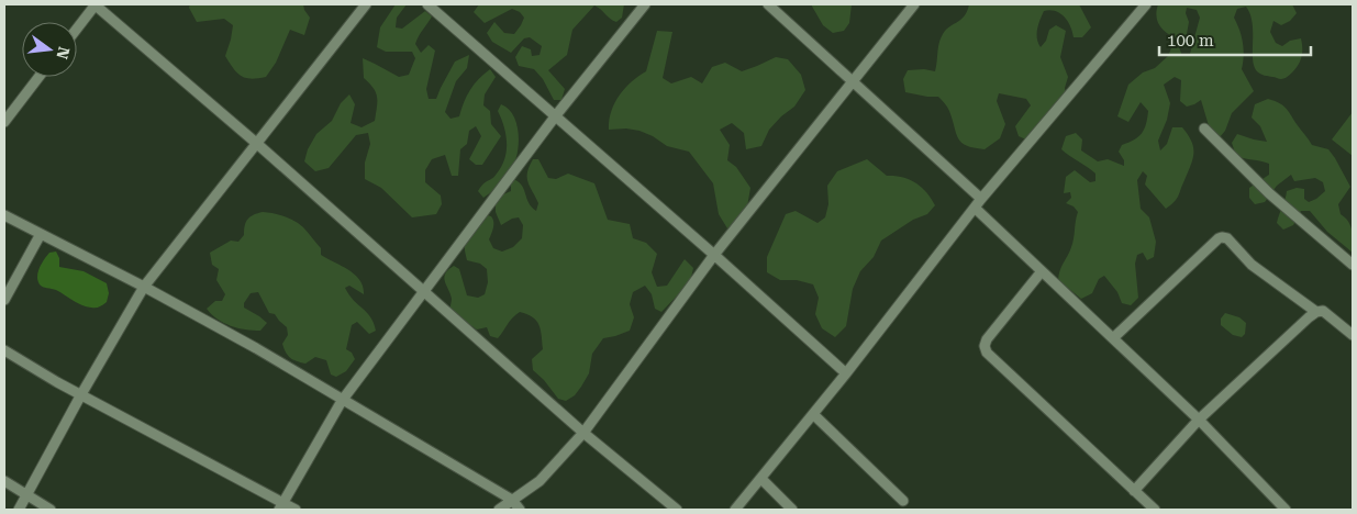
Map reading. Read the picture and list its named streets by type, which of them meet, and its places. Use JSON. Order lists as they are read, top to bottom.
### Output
{
  "scale_bar": "100 m",
  "north": "right"
}
